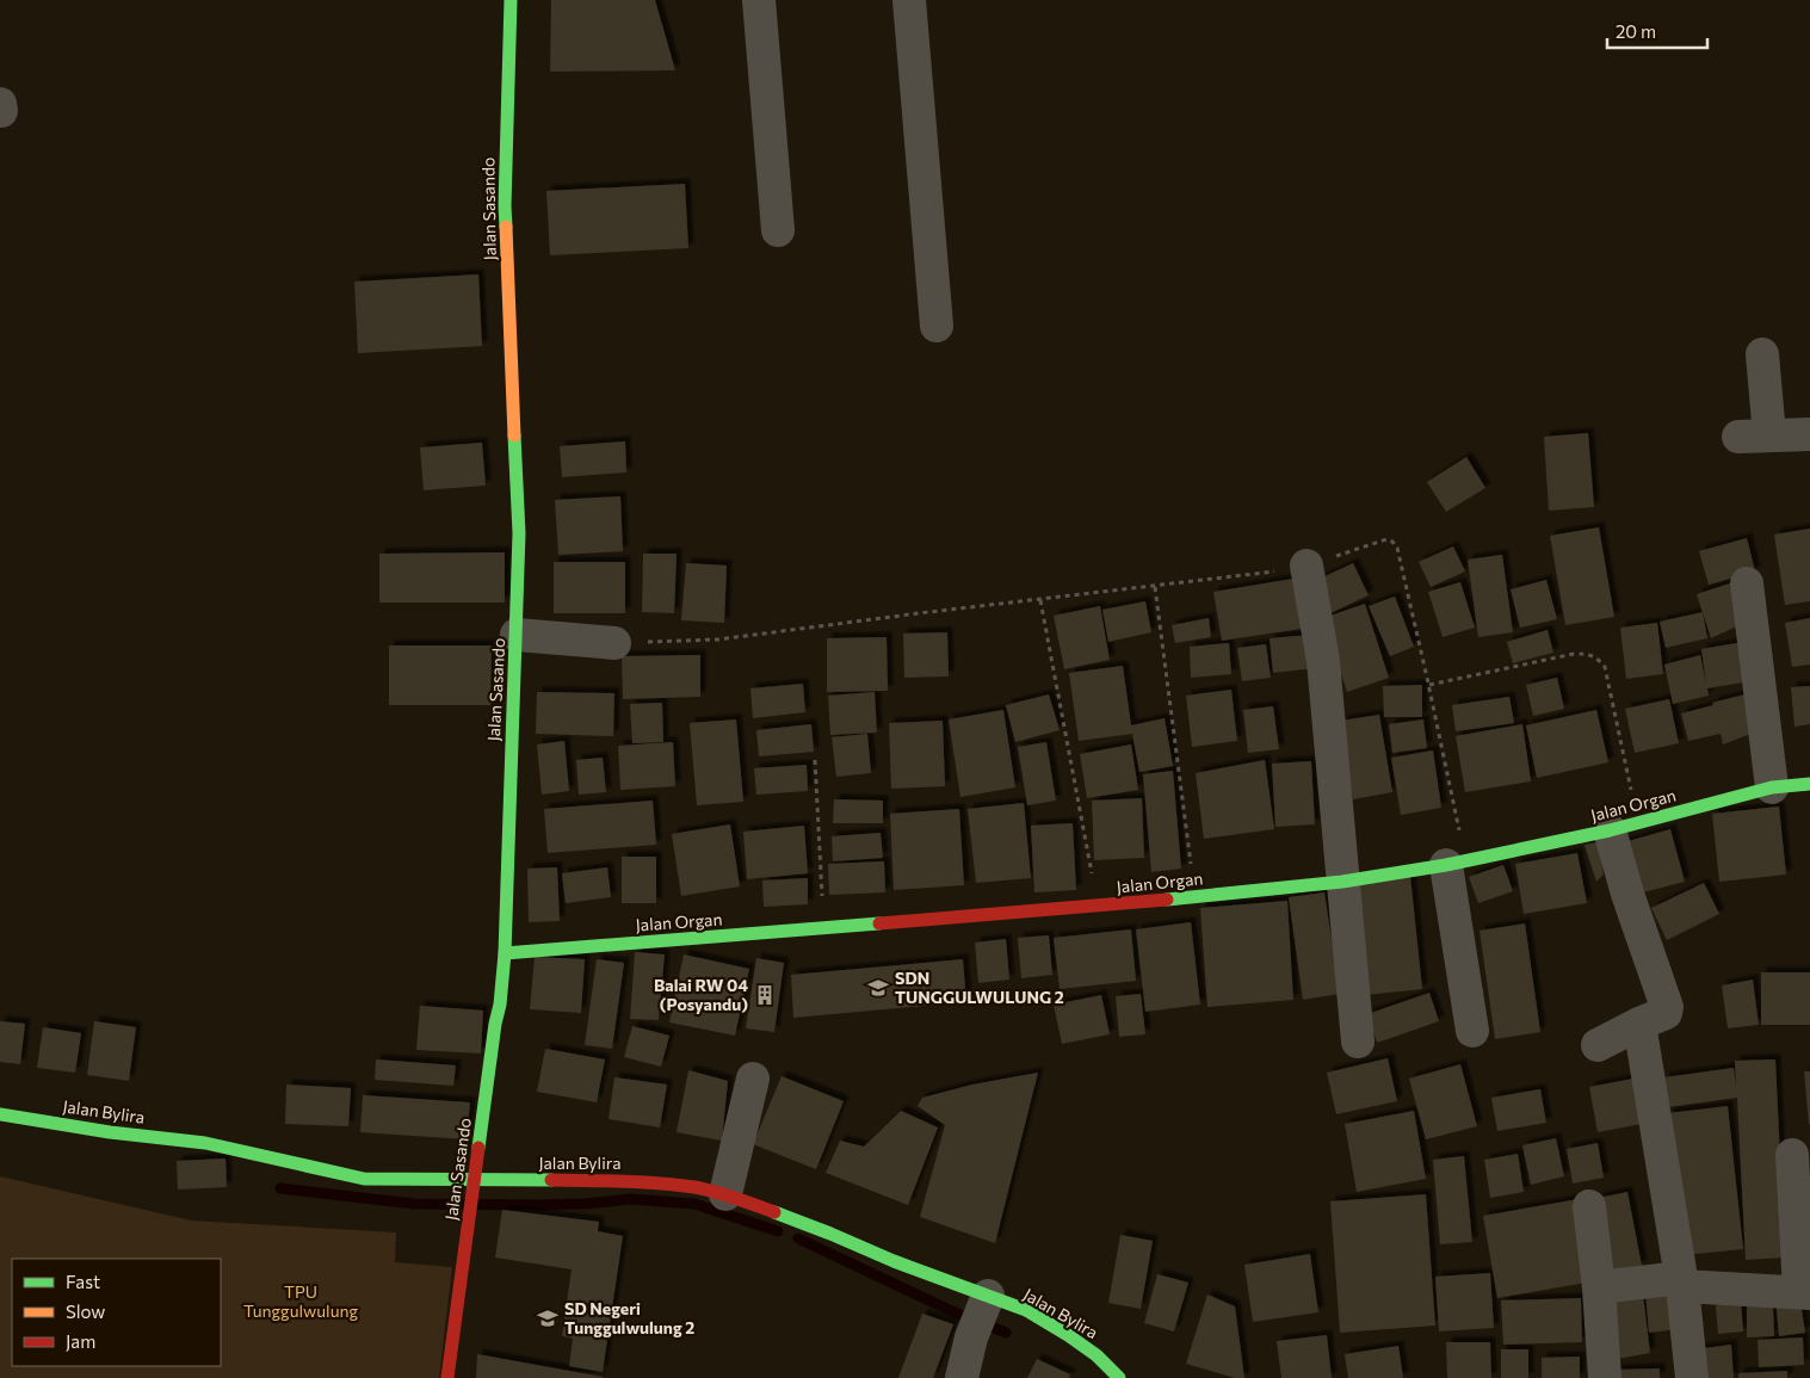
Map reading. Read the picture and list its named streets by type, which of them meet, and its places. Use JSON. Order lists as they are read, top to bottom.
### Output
{
  "streets": {
    "street": ["Jalan Sasando", "Jalan Organ", "Jalan Bylira"]
  },
  "crossings": [
    ["Jalan Sasando", "Jalan Organ"],
    ["Jalan Sasando", "Jalan Bylira"]
  ],
  "parks": ["TPU Tunggulwulung"],
  "places": {
    "school or university": ["SDN TUNGGULWULUNG 2", "SD Negeri Tunggulwulung 2"],
    "building": ["Balai RW 04 (Posyandu)"]
  },
  "legend": ["Fast", "Slow", "Jam"],
  "scale_bar": "20 m"
}
